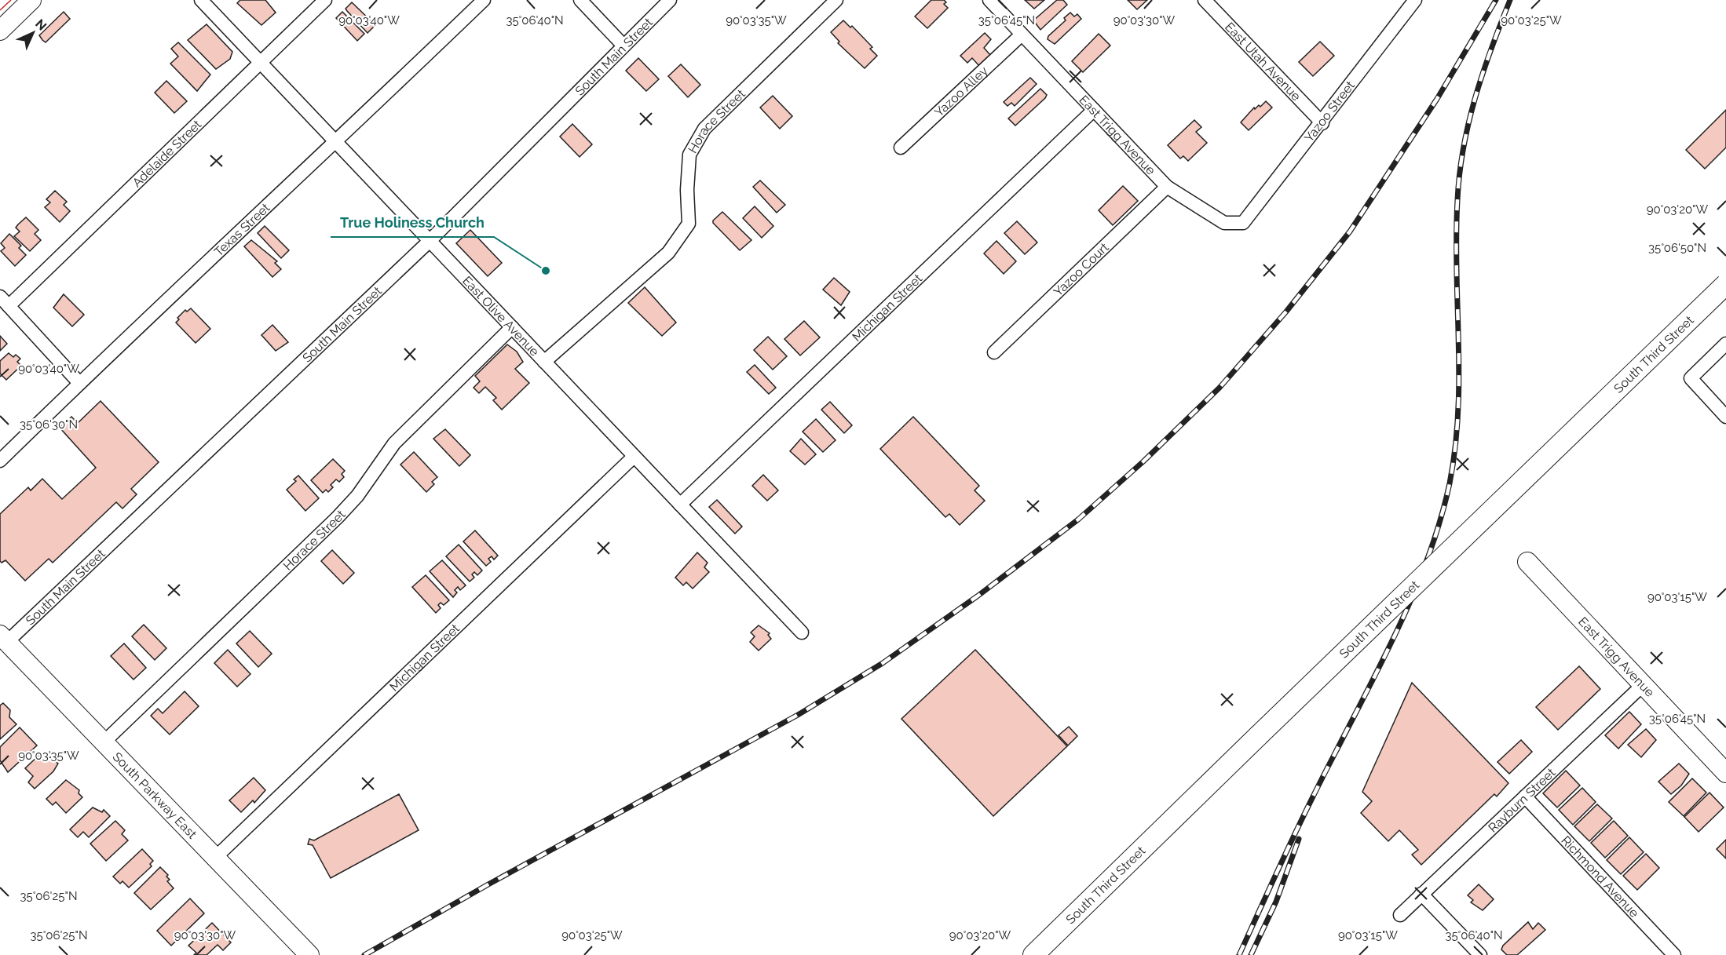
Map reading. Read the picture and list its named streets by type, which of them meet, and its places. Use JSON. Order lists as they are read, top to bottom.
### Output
{
  "streets": {
    "main road": ["East Trigg Avenue", "South Third Street", "South Parkway East"],
    "street": [
      "South Main Street",
      "East Utah Avenue",
      "Yazoo Alley",
      "Yazoo Street",
      "Horace Street",
      "Adelaide Street",
      "Texas Street",
      "Yazoo Court",
      "Michigan Street",
      "East Olive Avenue",
      "Rayburn Street",
      "Richmond Avenue"
    ]
  },
  "crossings": [
    ["South Main Street", "East Olive Avenue"],
    ["South Main Street", "South Parkway East"],
    ["East Utah Avenue", "Yazoo Street"],
    ["Yazoo Alley", "East Trigg Avenue"],
    ["Yazoo Street", "East Trigg Avenue"],
    ["Horace Street", "East Olive Avenue"],
    ["Horace Street", "South Parkway East"],
    ["East Trigg Avenue", "Yazoo Court"],
    ["East Trigg Avenue", "Michigan Street"],
    ["East Trigg Avenue", "Rayburn Street"],
    ["Adelaide Street", "East Olive Avenue"],
    ["Texas Street", "East Olive Avenue"],
    ["Michigan Street", "East Olive Avenue"],
    ["Michigan Street", "South Parkway East"],
    ["Rayburn Street", "Richmond Avenue"]
  ],
  "places": ["True Holiness Church"],
  "north": "top right",
  "coordinates": [
    "90°03'40\"W",
    "35°06'40\"N",
    "90°03'35\"W",
    "35°06'45\"N",
    "90°03'30\"W",
    "90°03'25\"W",
    "90°03'20\"W",
    "35°06'50\"N",
    "35°06'30\"N",
    "90°03'15\"W",
    "35°06'25\"N"
  ]
}
